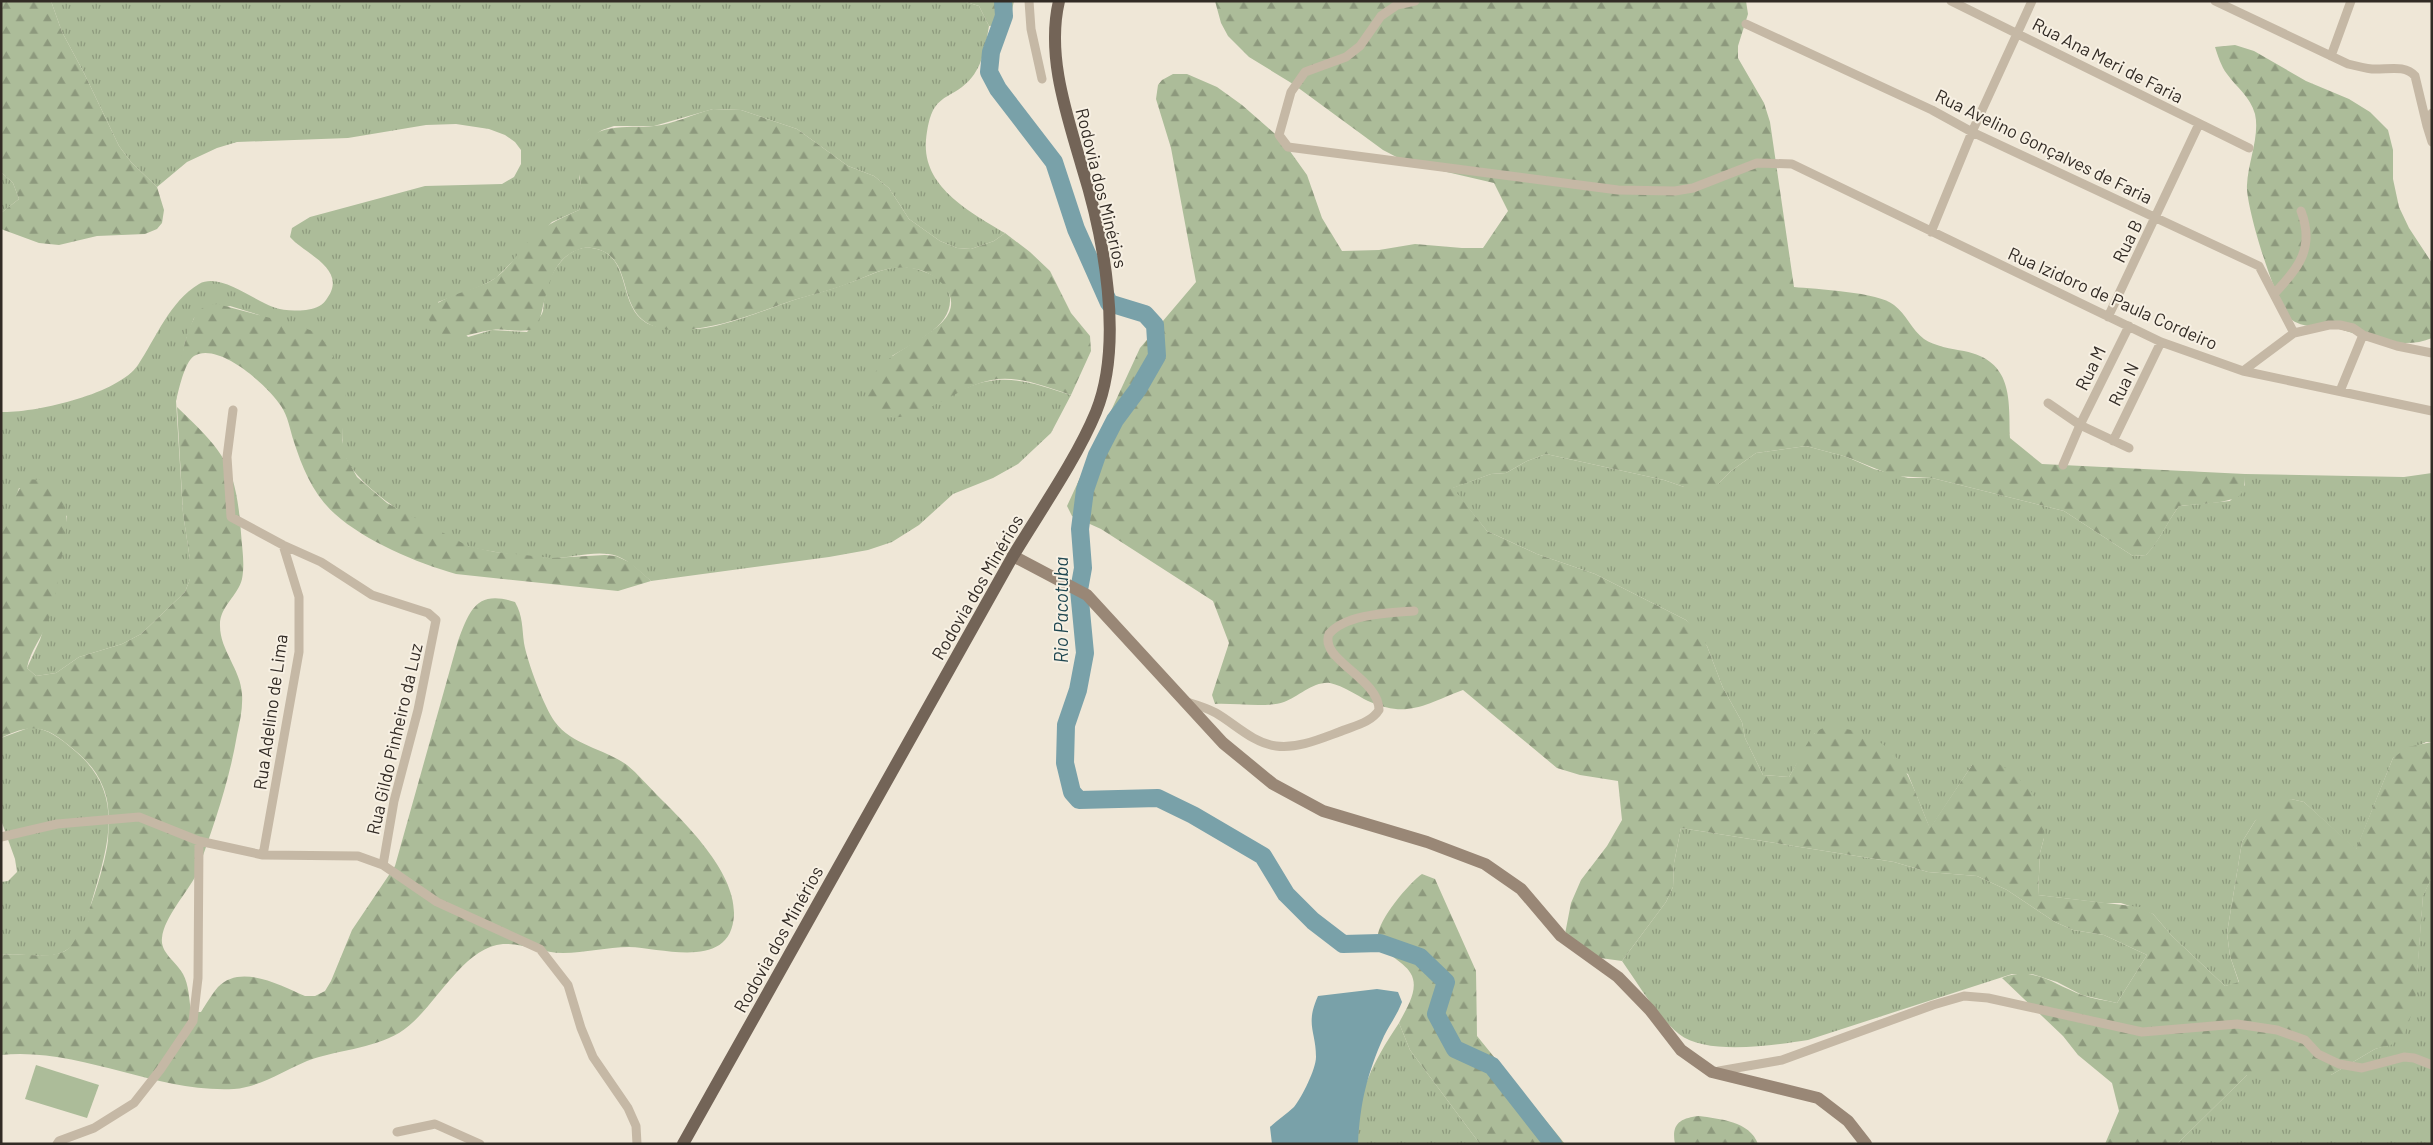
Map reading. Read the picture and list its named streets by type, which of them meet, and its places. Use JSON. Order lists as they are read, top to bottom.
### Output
{
  "streets": {
    "main road": ["Rodovia dos Minérios"],
    "street": [
      "Rua Ana Meri de Faria",
      "Rua Avelino Gonçalves de Faria",
      "Rua B",
      "Rua Izidoro de Paula Cordeiro",
      "Rua M",
      "Rua N",
      "Rua Adelino de Lima",
      "Rua Gildo Pinheiro da Luz"
    ]
  },
  "crossings": [
    ["Rua Ana Meri de Faria", "Rua B"],
    ["Rua Avelino Gonçalves de Faria", "Rua B"],
    ["Rua B", "Rua Izidoro de Paula Cordeiro"],
    ["Rua Izidoro de Paula Cordeiro", "Rua M"],
    ["Rua Izidoro de Paula Cordeiro", "Rua N"],
    ["Rua Adelino de Lima", "Rua Gildo Pinheiro da Luz"]
  ],
  "water": ["Rio Pacotuba"]
}
